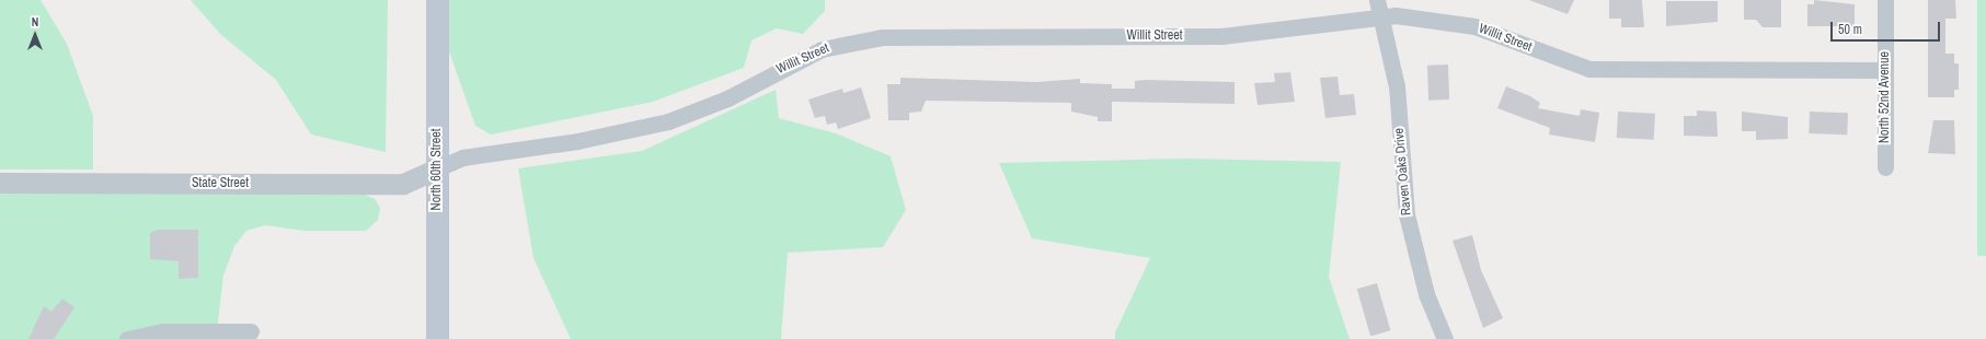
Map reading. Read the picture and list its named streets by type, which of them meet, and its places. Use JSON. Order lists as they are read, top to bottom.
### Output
{
  "streets": {
    "main road": ["North 60th Street"],
    "street": [
      "Willit Street",
      "North 52nd Avenue",
      "Raven Oaks Drive",
      "State Street"
    ]
  },
  "crossings": [
    ["Willit Street", "North 52nd Avenue"],
    ["Willit Street", "North 60th Street"],
    ["Willit Street", "Raven Oaks Drive"],
    ["Willit Street", "State Street"],
    ["North 60th Street", "State Street"]
  ],
  "scale_bar": "50 m",
  "north": "top"
}
